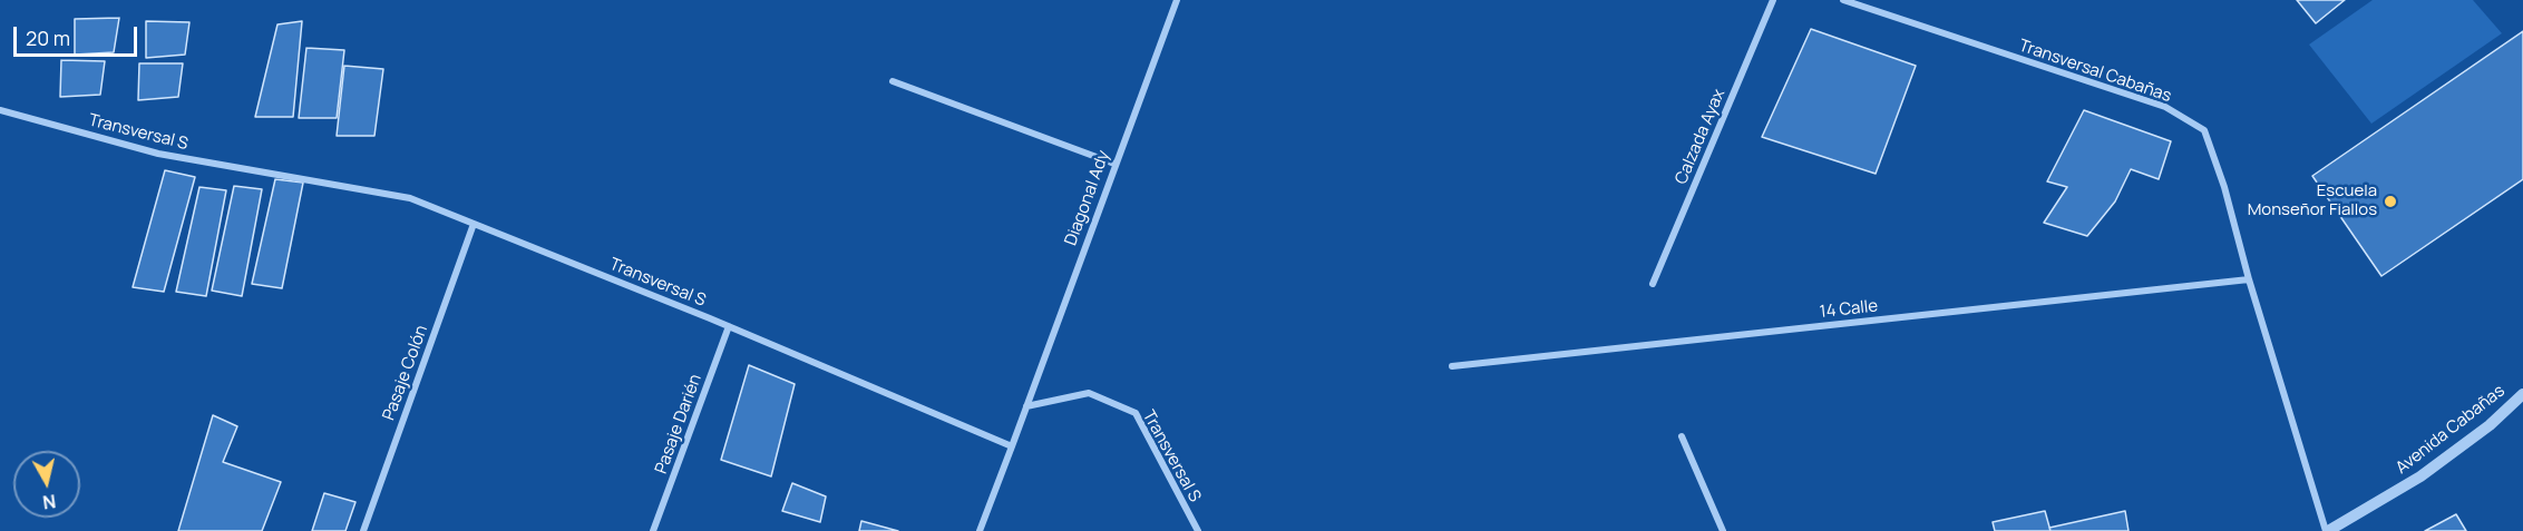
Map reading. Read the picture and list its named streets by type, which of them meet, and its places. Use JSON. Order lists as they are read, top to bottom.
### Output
{
  "streets": {
    "street": [
      "Transversal Cabañas",
      "Transversal S",
      "Calzada Ayax",
      "Diagonal Ady",
      "14 Calle",
      "Pasaje Colón",
      "Pasaje Darién",
      "Avenida Cabañas"
    ]
  },
  "crossings": [
    ["Transversal Cabañas", "14 Calle"],
    ["Transversal Cabañas", "Avenida Cabañas"],
    ["Transversal S", "Diagonal Ady"],
    ["Transversal S", "Pasaje Colón"],
    ["Transversal S", "Pasaje Darién"]
  ],
  "places": ["Escuela Monseñor Fiallos"],
  "scale_bar": "20 m",
  "north": "bottom"
}
